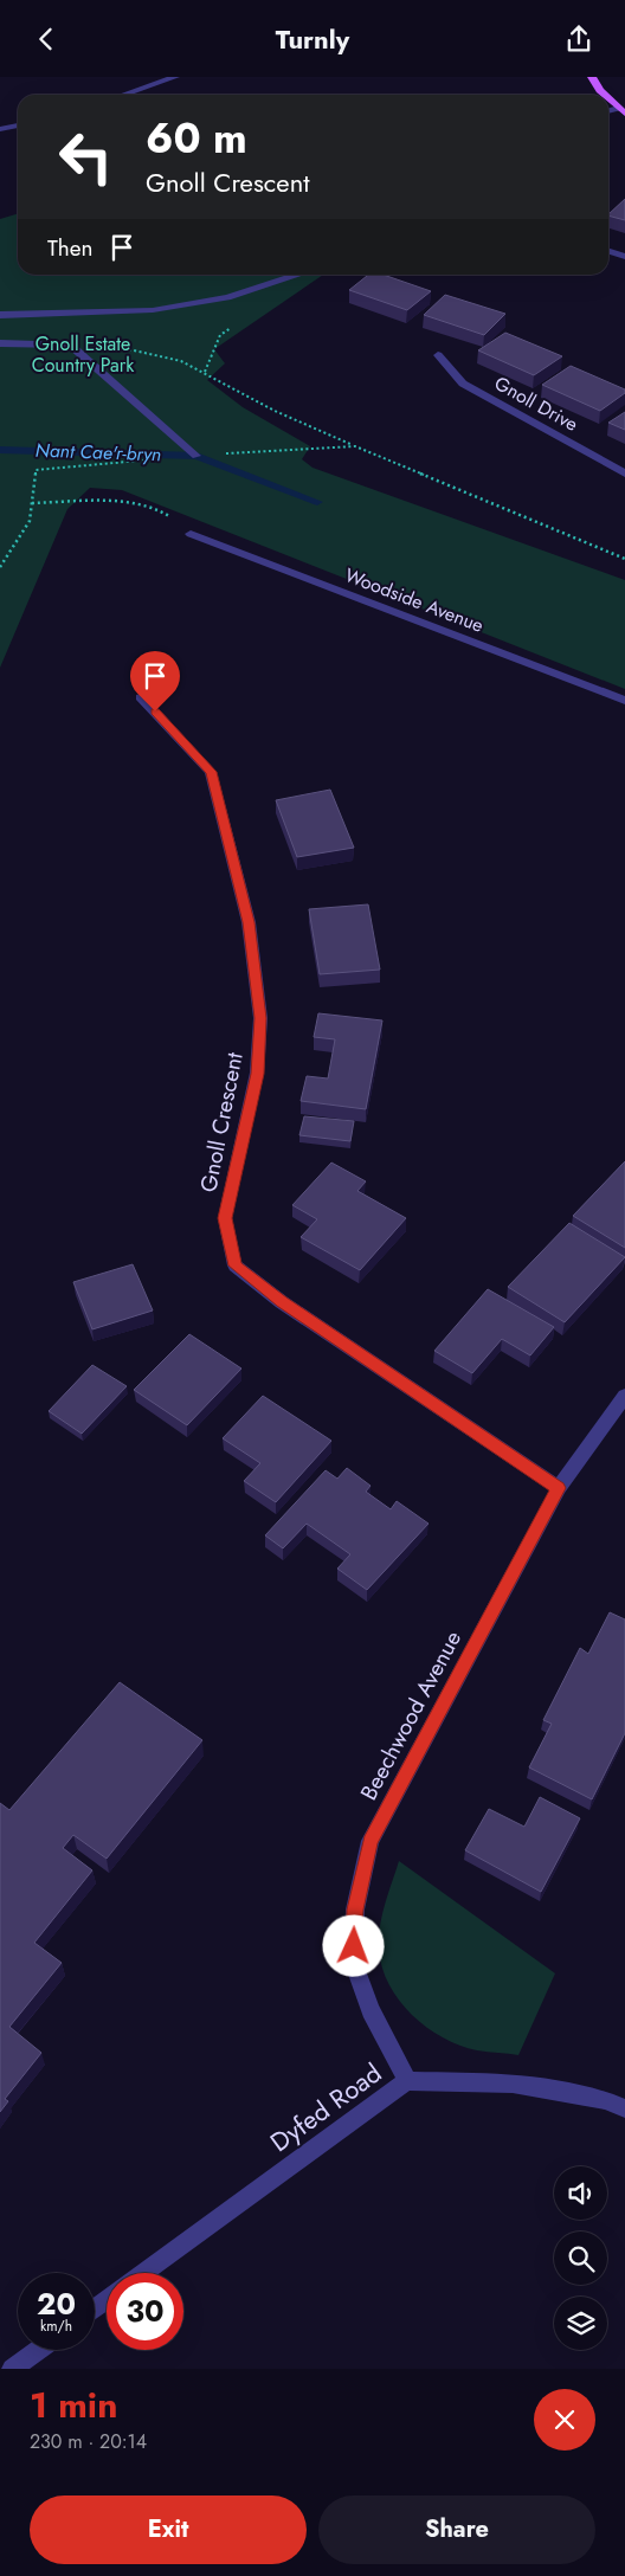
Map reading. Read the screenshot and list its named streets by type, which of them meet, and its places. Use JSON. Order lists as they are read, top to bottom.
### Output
{
  "streets": {
    "street": [
      "Gnoll Drive",
      "Woodside Avenue",
      "Gnoll Crescent",
      "Beechwood Avenue",
      "Dyfed Road"
    ]
  },
  "crossings": [
    ["Gnoll Crescent", "Beechwood Avenue"],
    ["Beechwood Avenue", "Dyfed Road"]
  ],
  "water": ["Nant Cae'r-bryn"],
  "parks": ["Gnoll Estate Country Park"],
  "page": {
    "header": "Turnly",
    "turn": ["60 m", "Gnoll Crescent"],
    "then": "Then",
    "speed": "20 km/h",
    "limit": "30",
    "heading": ["1 min", "230 m · 20:14"],
    "buttons": ["Exit", "Share"]
  }
}
